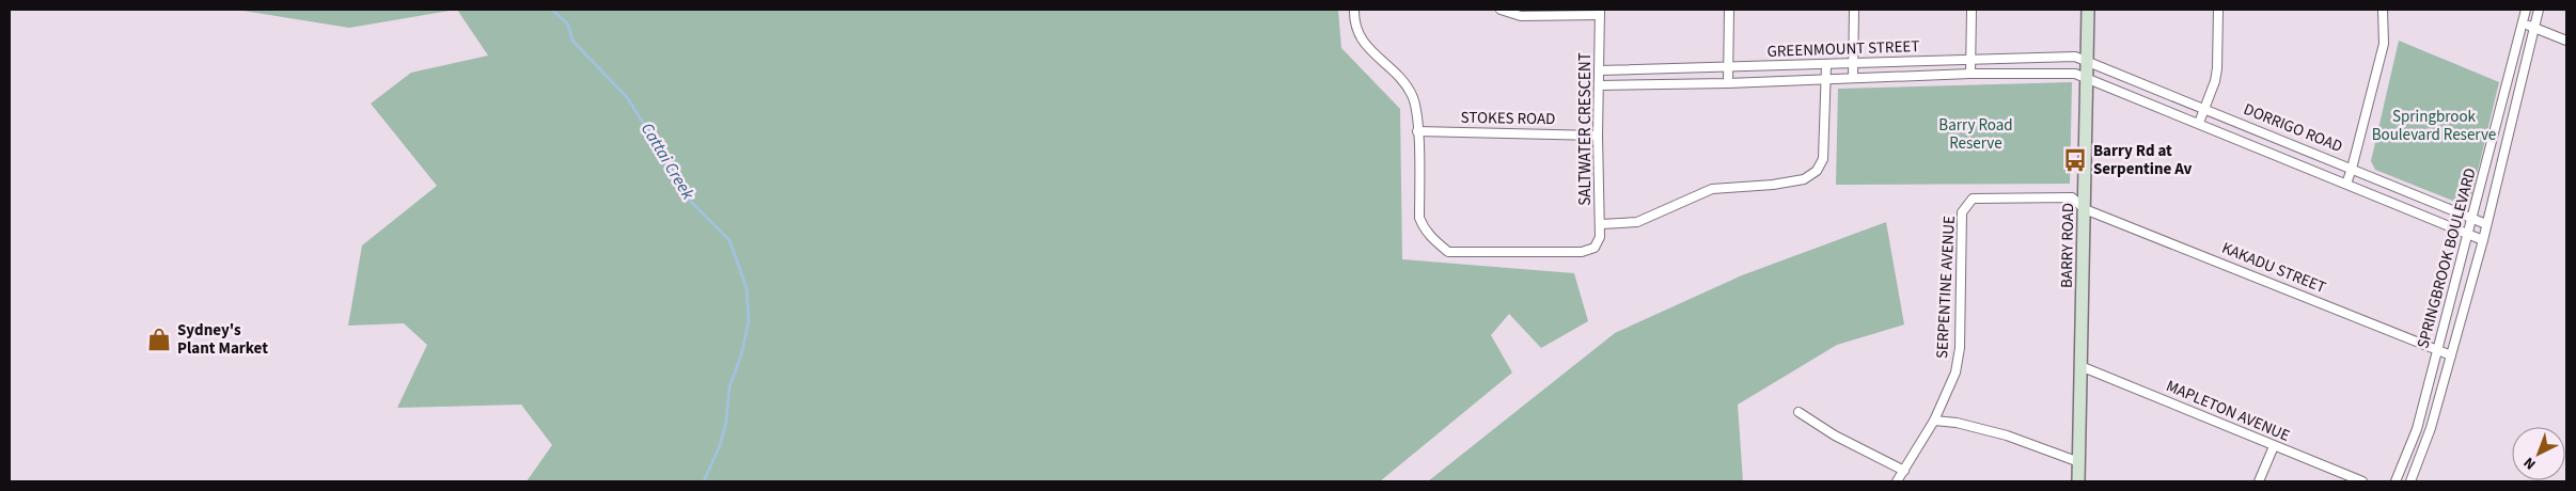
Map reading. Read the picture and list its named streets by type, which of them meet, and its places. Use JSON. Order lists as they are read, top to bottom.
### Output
{
  "streets": {
    "street": [
      "GREENMOUNT STREET",
      "STOKES ROAD",
      "DORRIGO ROAD",
      "SALTWATER CRESCENT",
      "BARRY ROAD",
      "SPRINGBROOK BOULEVARD",
      "KAKADU STREET",
      "SERPENTINE AVENUE",
      "MAPLETON AVENUE"
    ]
  },
  "crossings": [
    ["GREENMOUNT STREET", "DORRIGO ROAD"],
    ["GREENMOUNT STREET", "SALTWATER CRESCENT"],
    ["GREENMOUNT STREET", "BARRY ROAD"],
    ["STOKES ROAD", "SALTWATER CRESCENT"],
    ["DORRIGO ROAD", "BARRY ROAD"],
    ["DORRIGO ROAD", "SPRINGBROOK BOULEVARD"],
    ["BARRY ROAD", "KAKADU STREET"],
    ["BARRY ROAD", "SERPENTINE AVENUE"],
    ["BARRY ROAD", "MAPLETON AVENUE"],
    ["SPRINGBROOK BOULEVARD", "KAKADU STREET"],
    ["KAKADU STREET", "SERPENTINE AVENUE"]
  ],
  "water": ["Cattai Creek"],
  "parks": ["Springbrook Boulevard Reserve", "Barry Road Reserve"],
  "places": {
    "bus stop": ["Barry Rd at Serpentine Av"],
    "shop": ["Sydney's Plant Market"]
  },
  "north": "bottom left"
}
